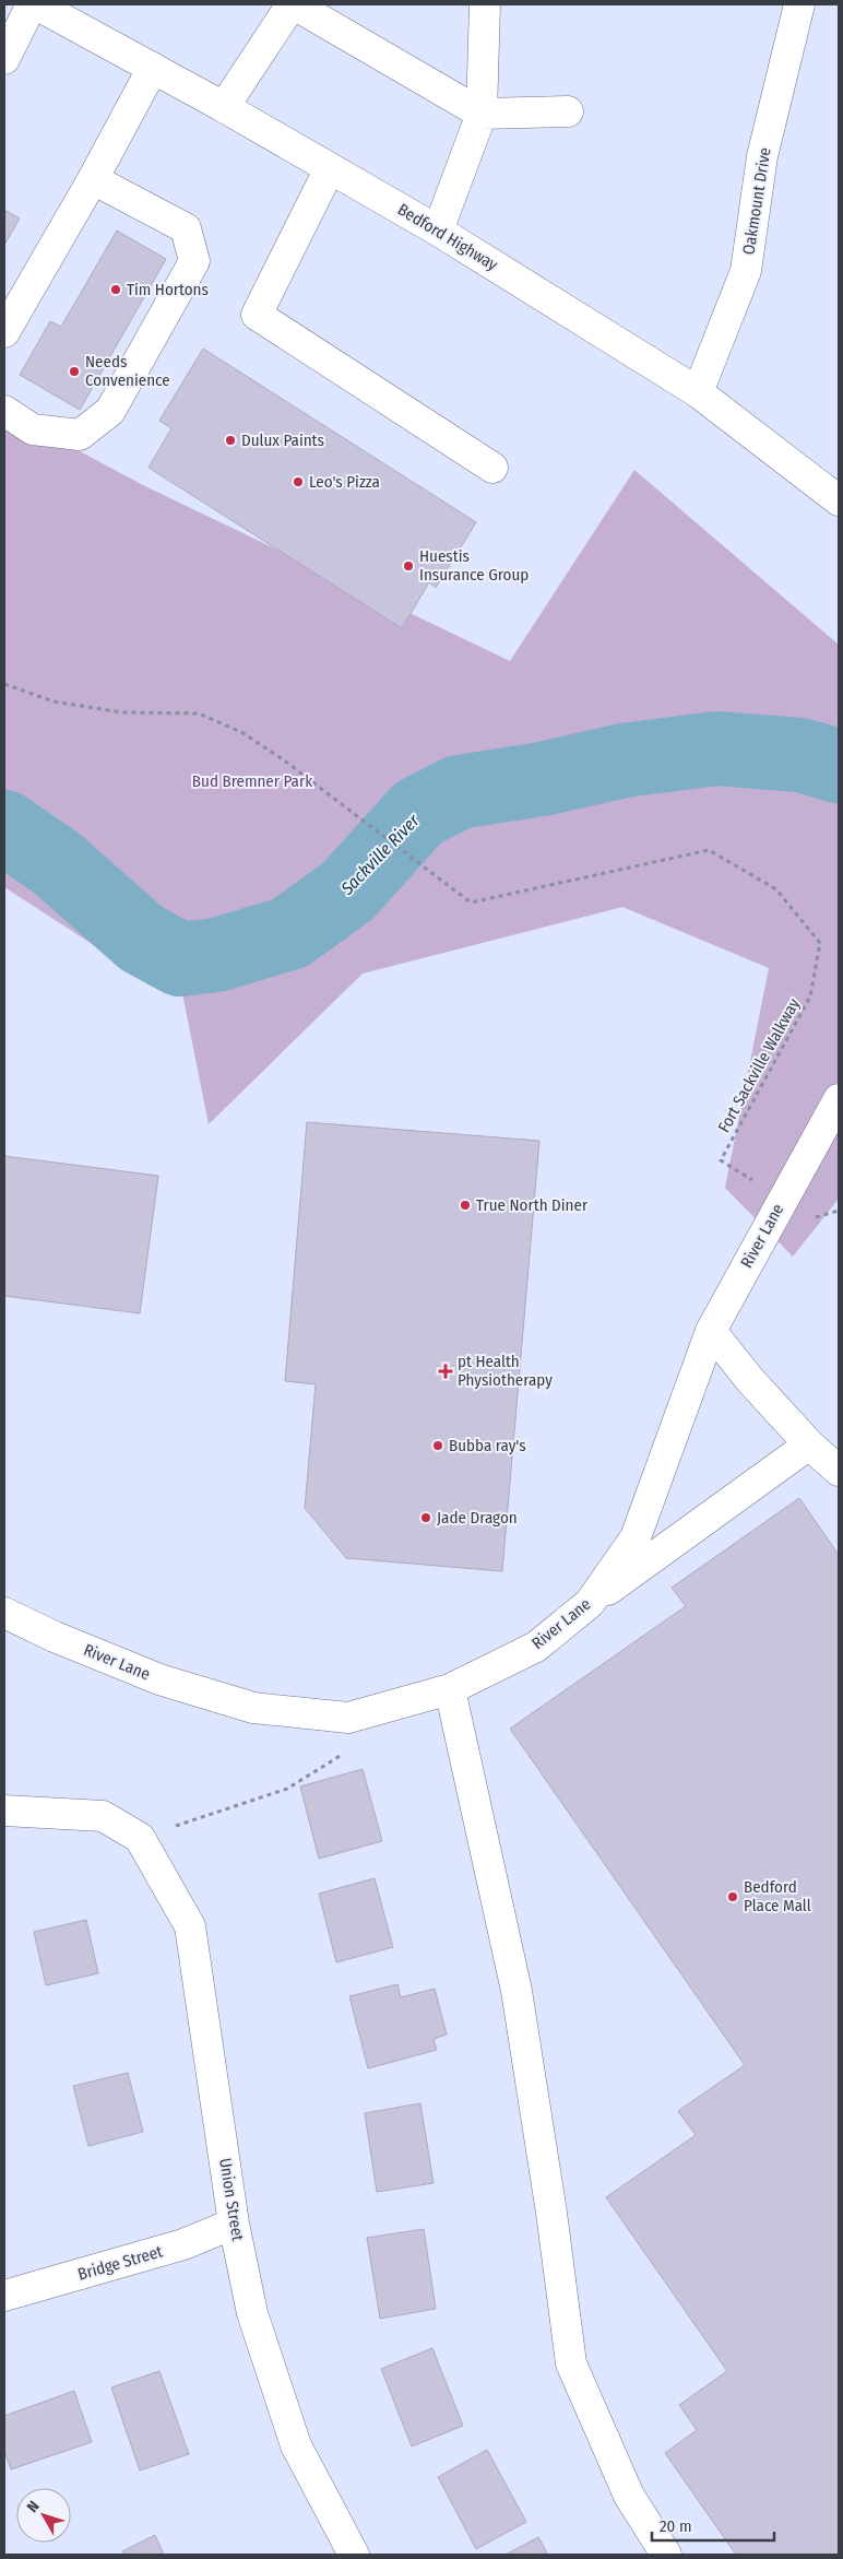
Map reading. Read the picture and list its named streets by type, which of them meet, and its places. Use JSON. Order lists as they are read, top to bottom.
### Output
{
  "streets": {
    "street": [
      "Oakmount Drive",
      "Bedford Highway",
      "River Lane",
      "Union Street",
      "Bridge Street"
    ],
    "path": ["Fort Sackville Walkway"]
  },
  "crossings": [
    ["Oakmount Drive", "Bedford Highway"],
    ["Fort Sackville Walkway", "River Lane"],
    ["Union Street", "Bridge Street"]
  ],
  "water": ["Sackville River"],
  "parks": ["Bud Bremner Park"],
  "places": {
    "other": [
      "Tim Hortons",
      "Needs Convenience",
      "Dulux Paints",
      "Leo's Pizza",
      "Huestis Insurance Group",
      "True North Diner",
      "Bubba ray's",
      "Jade Dragon",
      "Bedford Place Mall"
    ],
    "health": ["pt Health Physiotherapy"]
  },
  "scale_bar": "20 m",
  "north": "top left"
}
